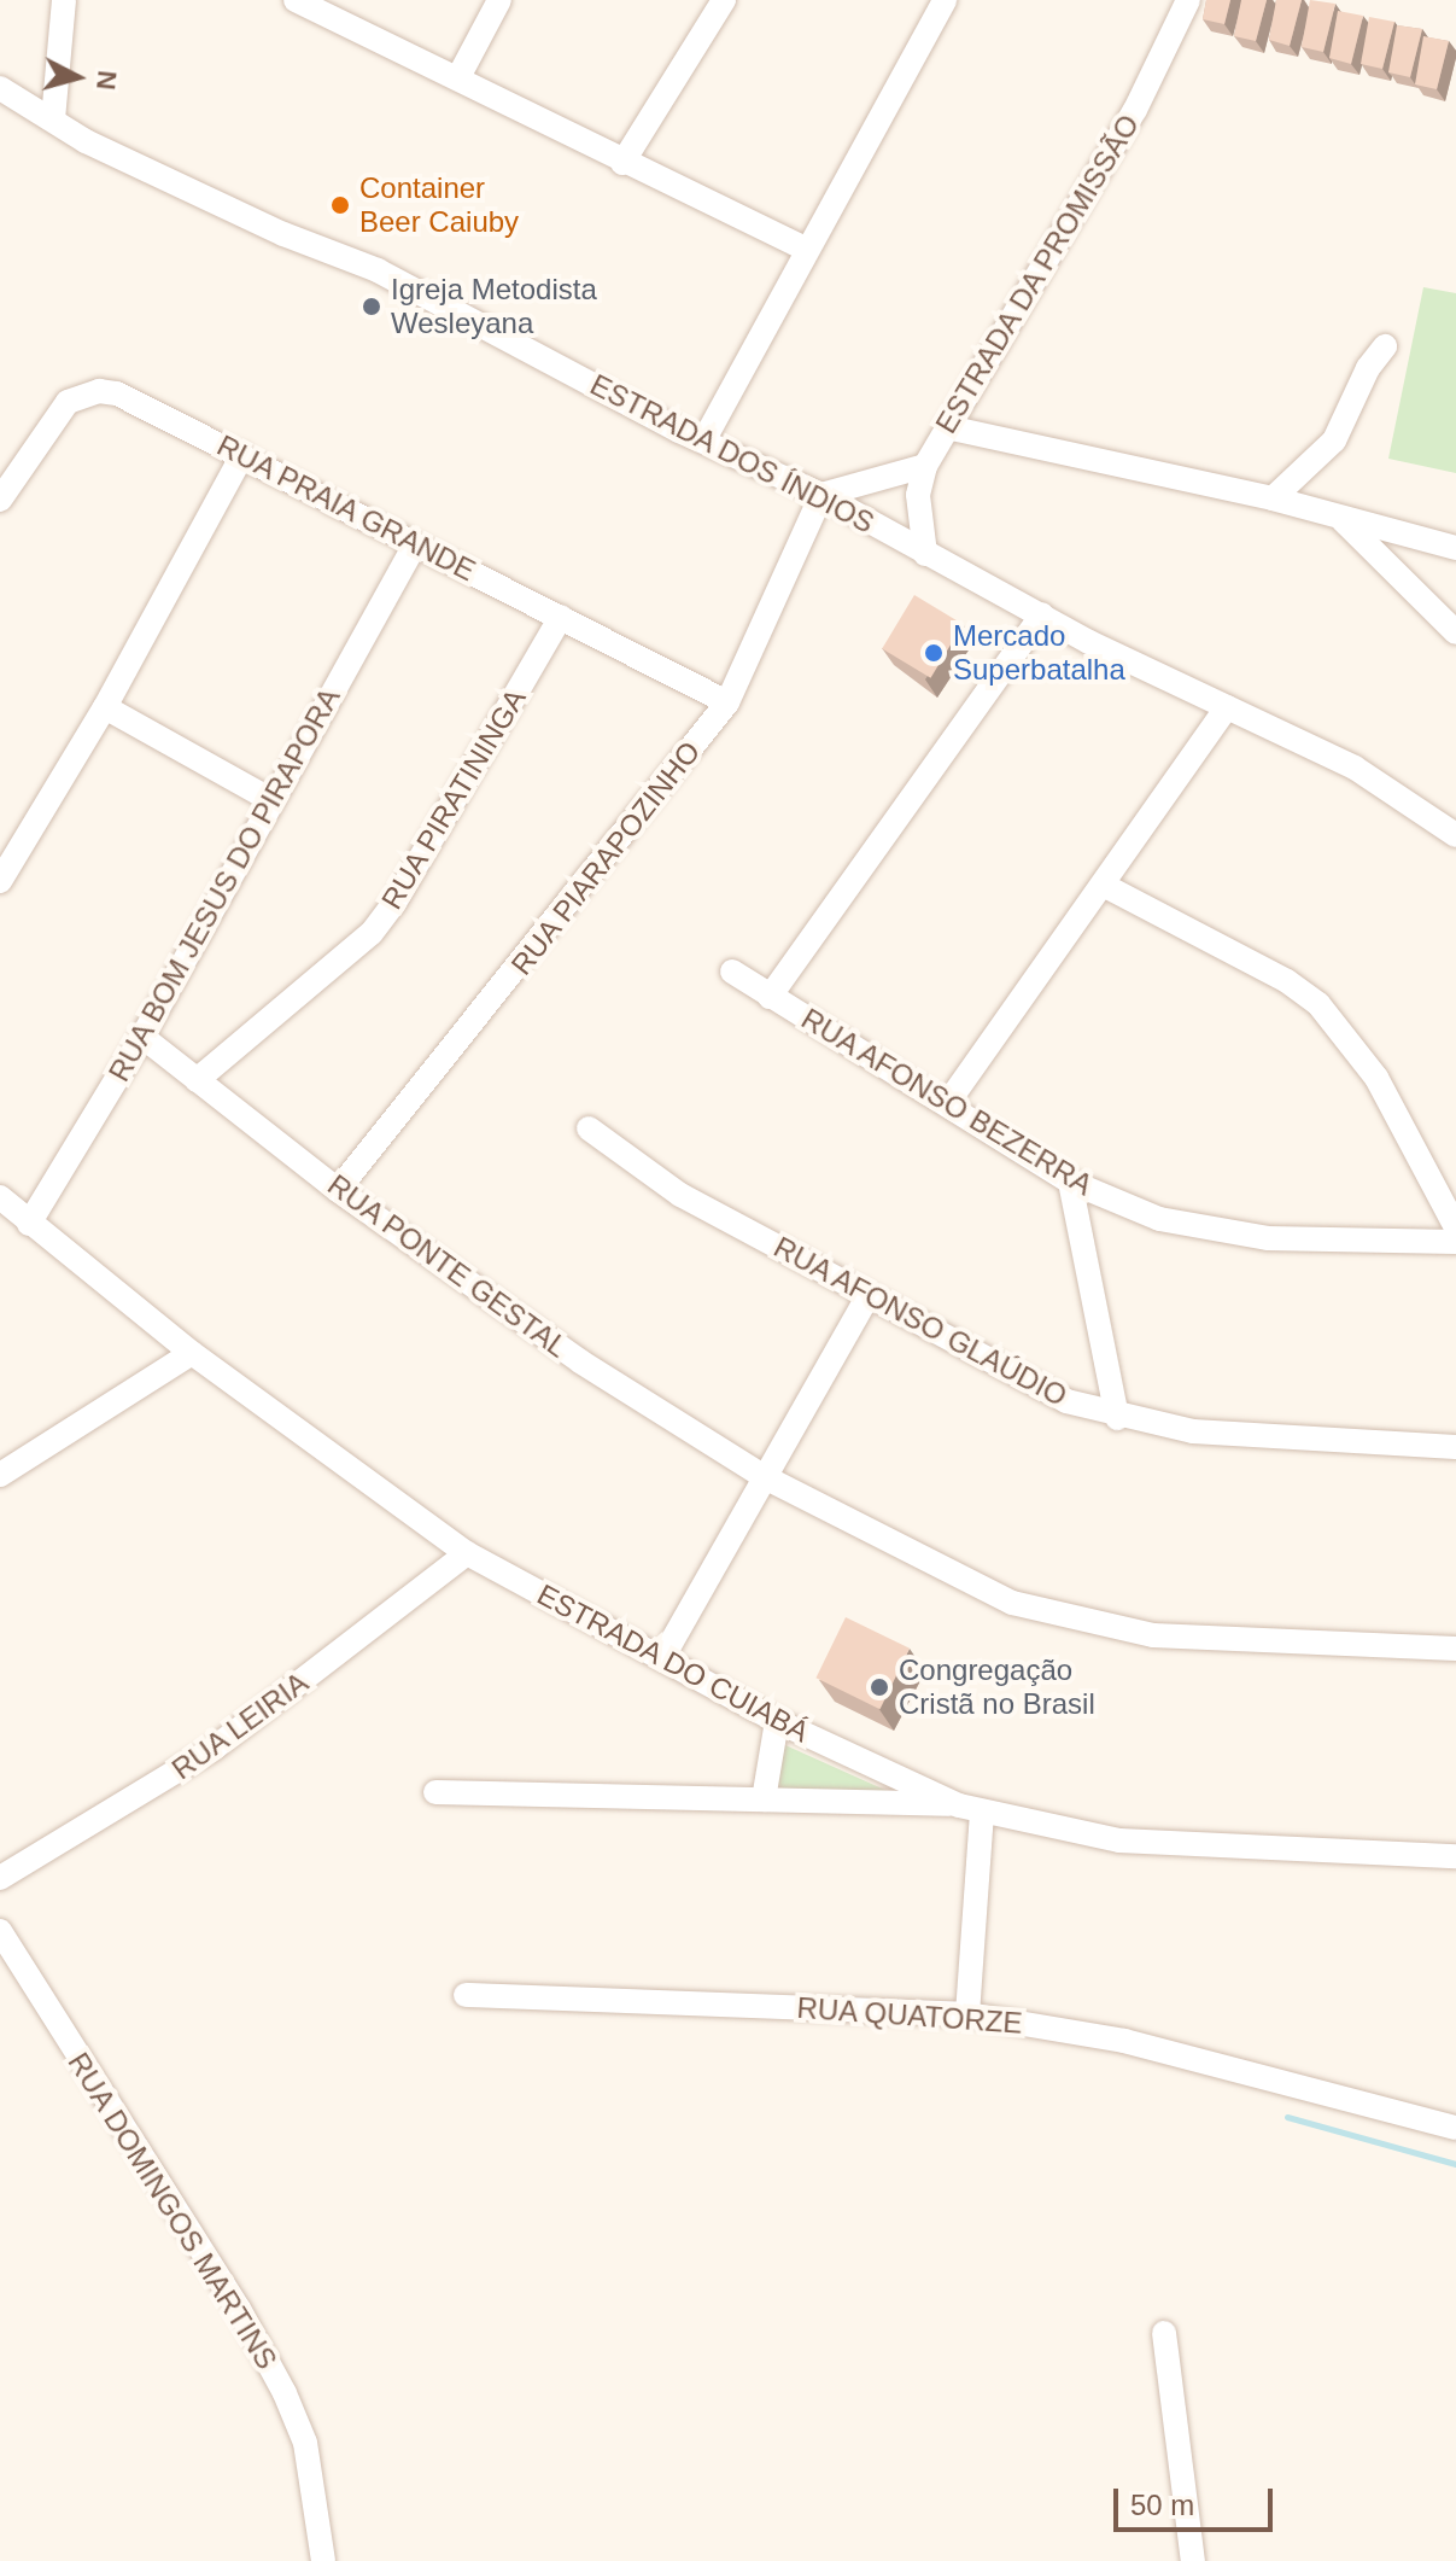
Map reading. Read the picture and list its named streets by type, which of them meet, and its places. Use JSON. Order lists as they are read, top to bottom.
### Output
{
  "streets": {
    "street": [
      "ESTRADA DA PROMISSÃO",
      "ESTRADA DOS ÍNDIOS",
      "RUA PRAIA GRANDE",
      "RUA PIRATININGA",
      "RUA PIARAPOZINHO",
      "RUA BOM JESUS DO PIRAPORA",
      "RUA AFONSO BEZERRA",
      "RUA PONTE GESTAL",
      "RUA AFONSO GLAÚDIO",
      "ESTRADA DO CUIABÁ",
      "RUA LEIRIA",
      "RUA QUATORZE",
      "RUA DOMINGOS MARTINS"
    ]
  },
  "crossings": [
    ["ESTRADA DA PROMISSÃO", "ESTRADA DOS ÍNDIOS"],
    ["ESTRADA DOS ÍNDIOS", "RUA PIARAPOZINHO"],
    ["RUA PRAIA GRANDE", "RUA PIRATININGA"],
    ["RUA PRAIA GRANDE", "RUA PIARAPOZINHO"],
    ["RUA PRAIA GRANDE", "RUA BOM JESUS DO PIRAPORA"],
    ["RUA PIRATININGA", "RUA PONTE GESTAL"],
    ["RUA PIARAPOZINHO", "RUA PONTE GESTAL"],
    ["RUA BOM JESUS DO PIRAPORA", "RUA PONTE GESTAL"],
    ["RUA BOM JESUS DO PIRAPORA", "ESTRADA DO CUIABÁ"],
    ["ESTRADA DO CUIABÁ", "RUA LEIRIA"]
  ],
  "places": [
    "Container Beer Caiuby",
    "Igreja Metodista Wesleyana",
    "Mercado Superbatalha",
    "Congregação Cristã no Brasil"
  ],
  "scale_bar": "50 m",
  "north": "right"
}
